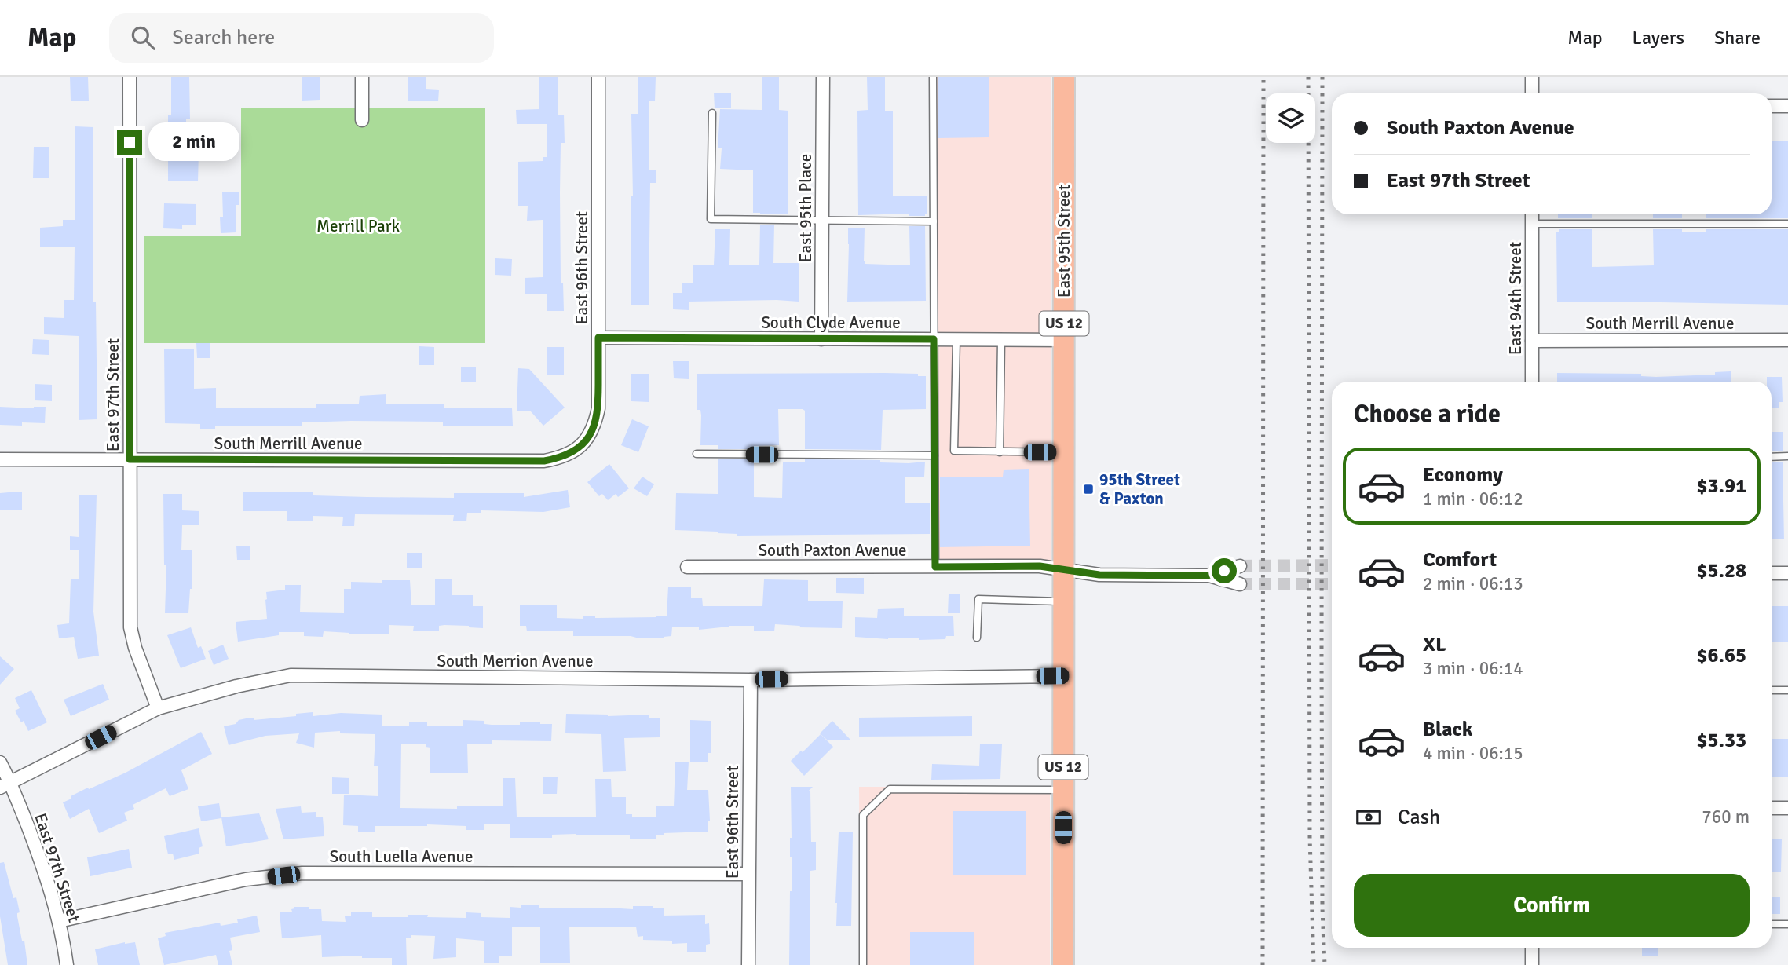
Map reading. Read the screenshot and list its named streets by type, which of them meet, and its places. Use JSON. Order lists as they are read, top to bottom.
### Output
{
  "streets": {
    "main road": ["East 95th Street", "US 12"],
    "street": [
      "East 95th Place",
      "East 96th Street",
      "East 94th Street",
      "South Clyde Avenue",
      "South Merrill Avenue",
      "East 97th Street",
      "South Paxton Avenue",
      "South Merrion Avenue",
      "South Luella Avenue"
    ]
  },
  "crossings": [
    ["East 95th Place", "South Clyde Avenue"],
    ["East 95th Street", "South Clyde Avenue"],
    ["East 95th Street", "South Paxton Avenue"],
    ["East 95th Street", "South Merrion Avenue"],
    ["East 96th Street", "South Clyde Avenue"],
    ["East 96th Street", "South Merrill Avenue"],
    ["East 96th Street", "South Merrion Avenue"],
    ["East 96th Street", "South Luella Avenue"],
    ["East 94th Street", "South Merrill Avenue"],
    ["South Merrill Avenue", "East 97th Street"],
    ["East 97th Street", "South Merrion Avenue"],
    ["East 97th Street", "South Luella Avenue"]
  ],
  "parks": ["Merrill Park"],
  "places": {
    "transit": ["95th Street & Paxton"]
  },
  "page": {
    "header": "Map",
    "search": "Search here",
    "nav": ["Map", "Layers", "Share"],
    "banner": ["South Paxton Avenue", "East 97th Street"],
    "bubble": "2 min",
    "heading": "Choose a ride",
    "list": [
      {
        "name": "Economy",
        "note": "1 min · 06:12",
        "value": "$3.91"
      },
      {
        "name": "Comfort",
        "note": "2 min · 06:13",
        "value": "$5.28"
      },
      {
        "name": "XL",
        "note": "3 min · 06:14",
        "value": "$6.65"
      },
      {
        "name": "Black",
        "note": "4 min · 06:15",
        "value": "$5.33"
      }
    ],
    "pay": ["Cash", "760 m"],
    "buttons": "Confirm"
  }
}
